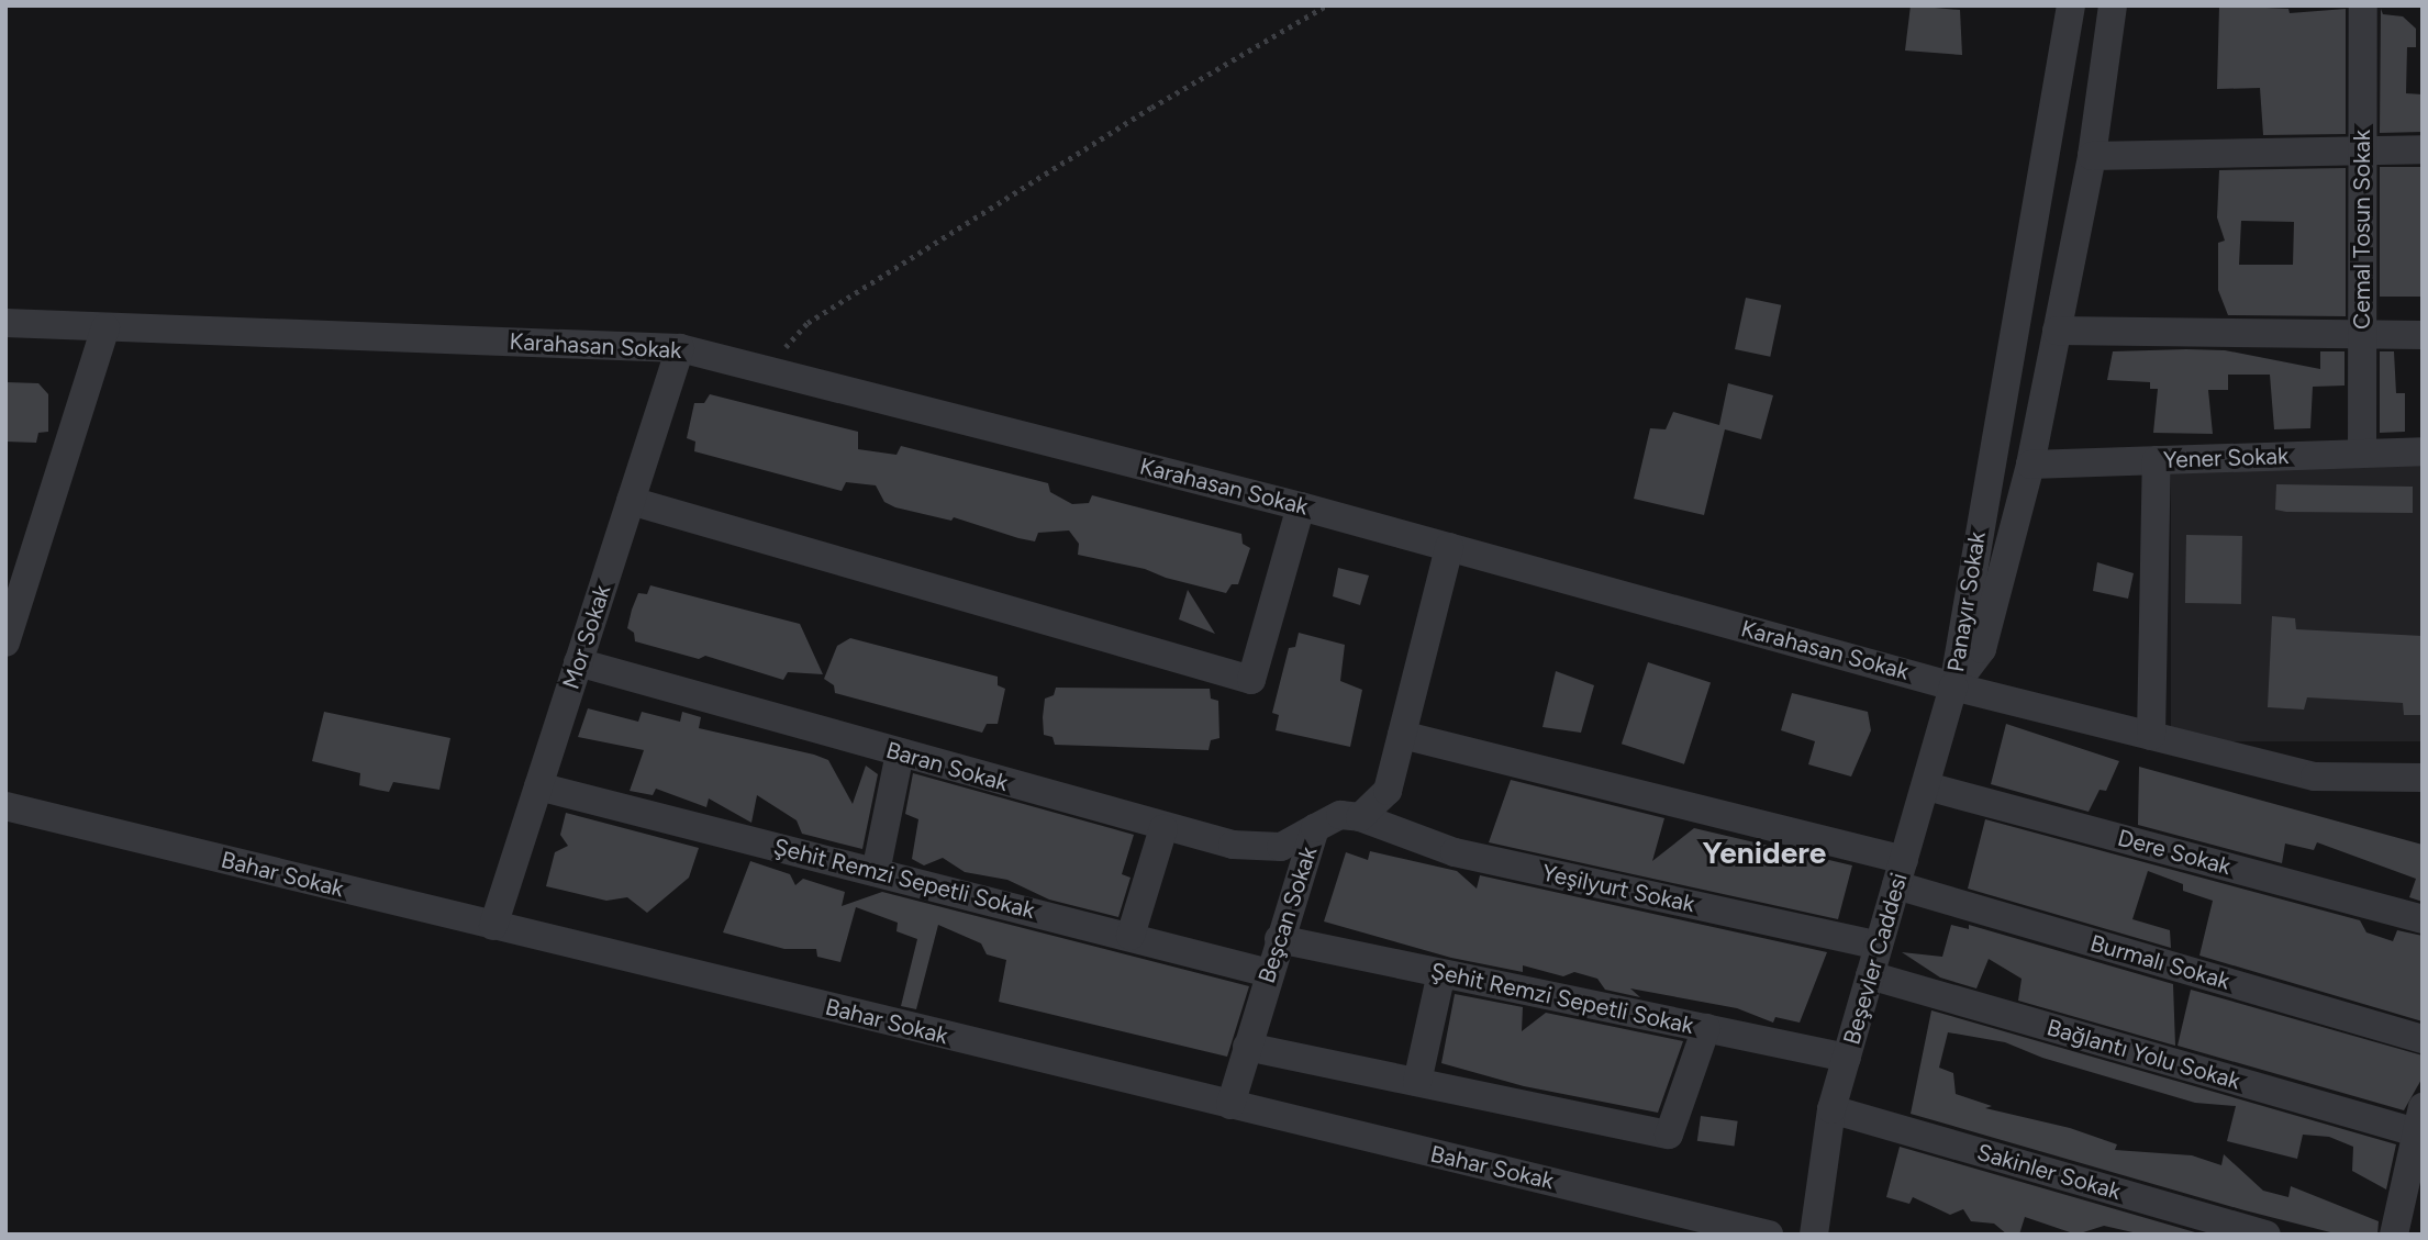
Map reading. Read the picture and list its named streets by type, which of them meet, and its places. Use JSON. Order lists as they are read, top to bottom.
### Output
{
  "streets": {
    "street": [
      "Cemal Tosun Sokak",
      "Karahasan Sokak",
      "Yener Sokak",
      "Panayır Sokak",
      "Mor Sokak",
      "Baran Sokak",
      "Dere Sokak",
      "Bahar Sokak",
      "Şehit Remzi Sepetli Sokak",
      "Yeşilyurt Sokak",
      "Beşcan Sokak",
      "Beşevler Caddesi",
      "Burmalı Sokak",
      "Bağlantı Yolu Sokak",
      "Sakinler Sokak"
    ]
  },
  "crossings": [
    ["Cemal Tosun Sokak", "Yener Sokak"],
    ["Karahasan Sokak", "Panayır Sokak"],
    ["Karahasan Sokak", "Mor Sokak"],
    ["Karahasan Sokak", "Beşevler Caddesi"],
    ["Yener Sokak", "Panayır Sokak"],
    ["Panayır Sokak", "Beşevler Caddesi"],
    ["Mor Sokak", "Baran Sokak"],
    ["Mor Sokak", "Bahar Sokak"],
    ["Mor Sokak", "Şehit Remzi Sepetli Sokak"],
    ["Baran Sokak", "Beşcan Sokak"],
    ["Dere Sokak", "Beşevler Caddesi"],
    ["Bahar Sokak", "Beşcan Sokak"],
    ["Şehit Remzi Sepetli Sokak", "Beşcan Sokak"],
    ["Şehit Remzi Sepetli Sokak", "Beşevler Caddesi"],
    ["Yeşilyurt Sokak", "Beşcan Sokak"],
    ["Yeşilyurt Sokak", "Beşevler Caddesi"],
    ["Beşevler Caddesi", "Burmalı Sokak"],
    ["Beşevler Caddesi", "Bağlantı Yolu Sokak"],
    ["Beşevler Caddesi", "Sakinler Sokak"]
  ],
  "districts": ["Yenidere"]
}
